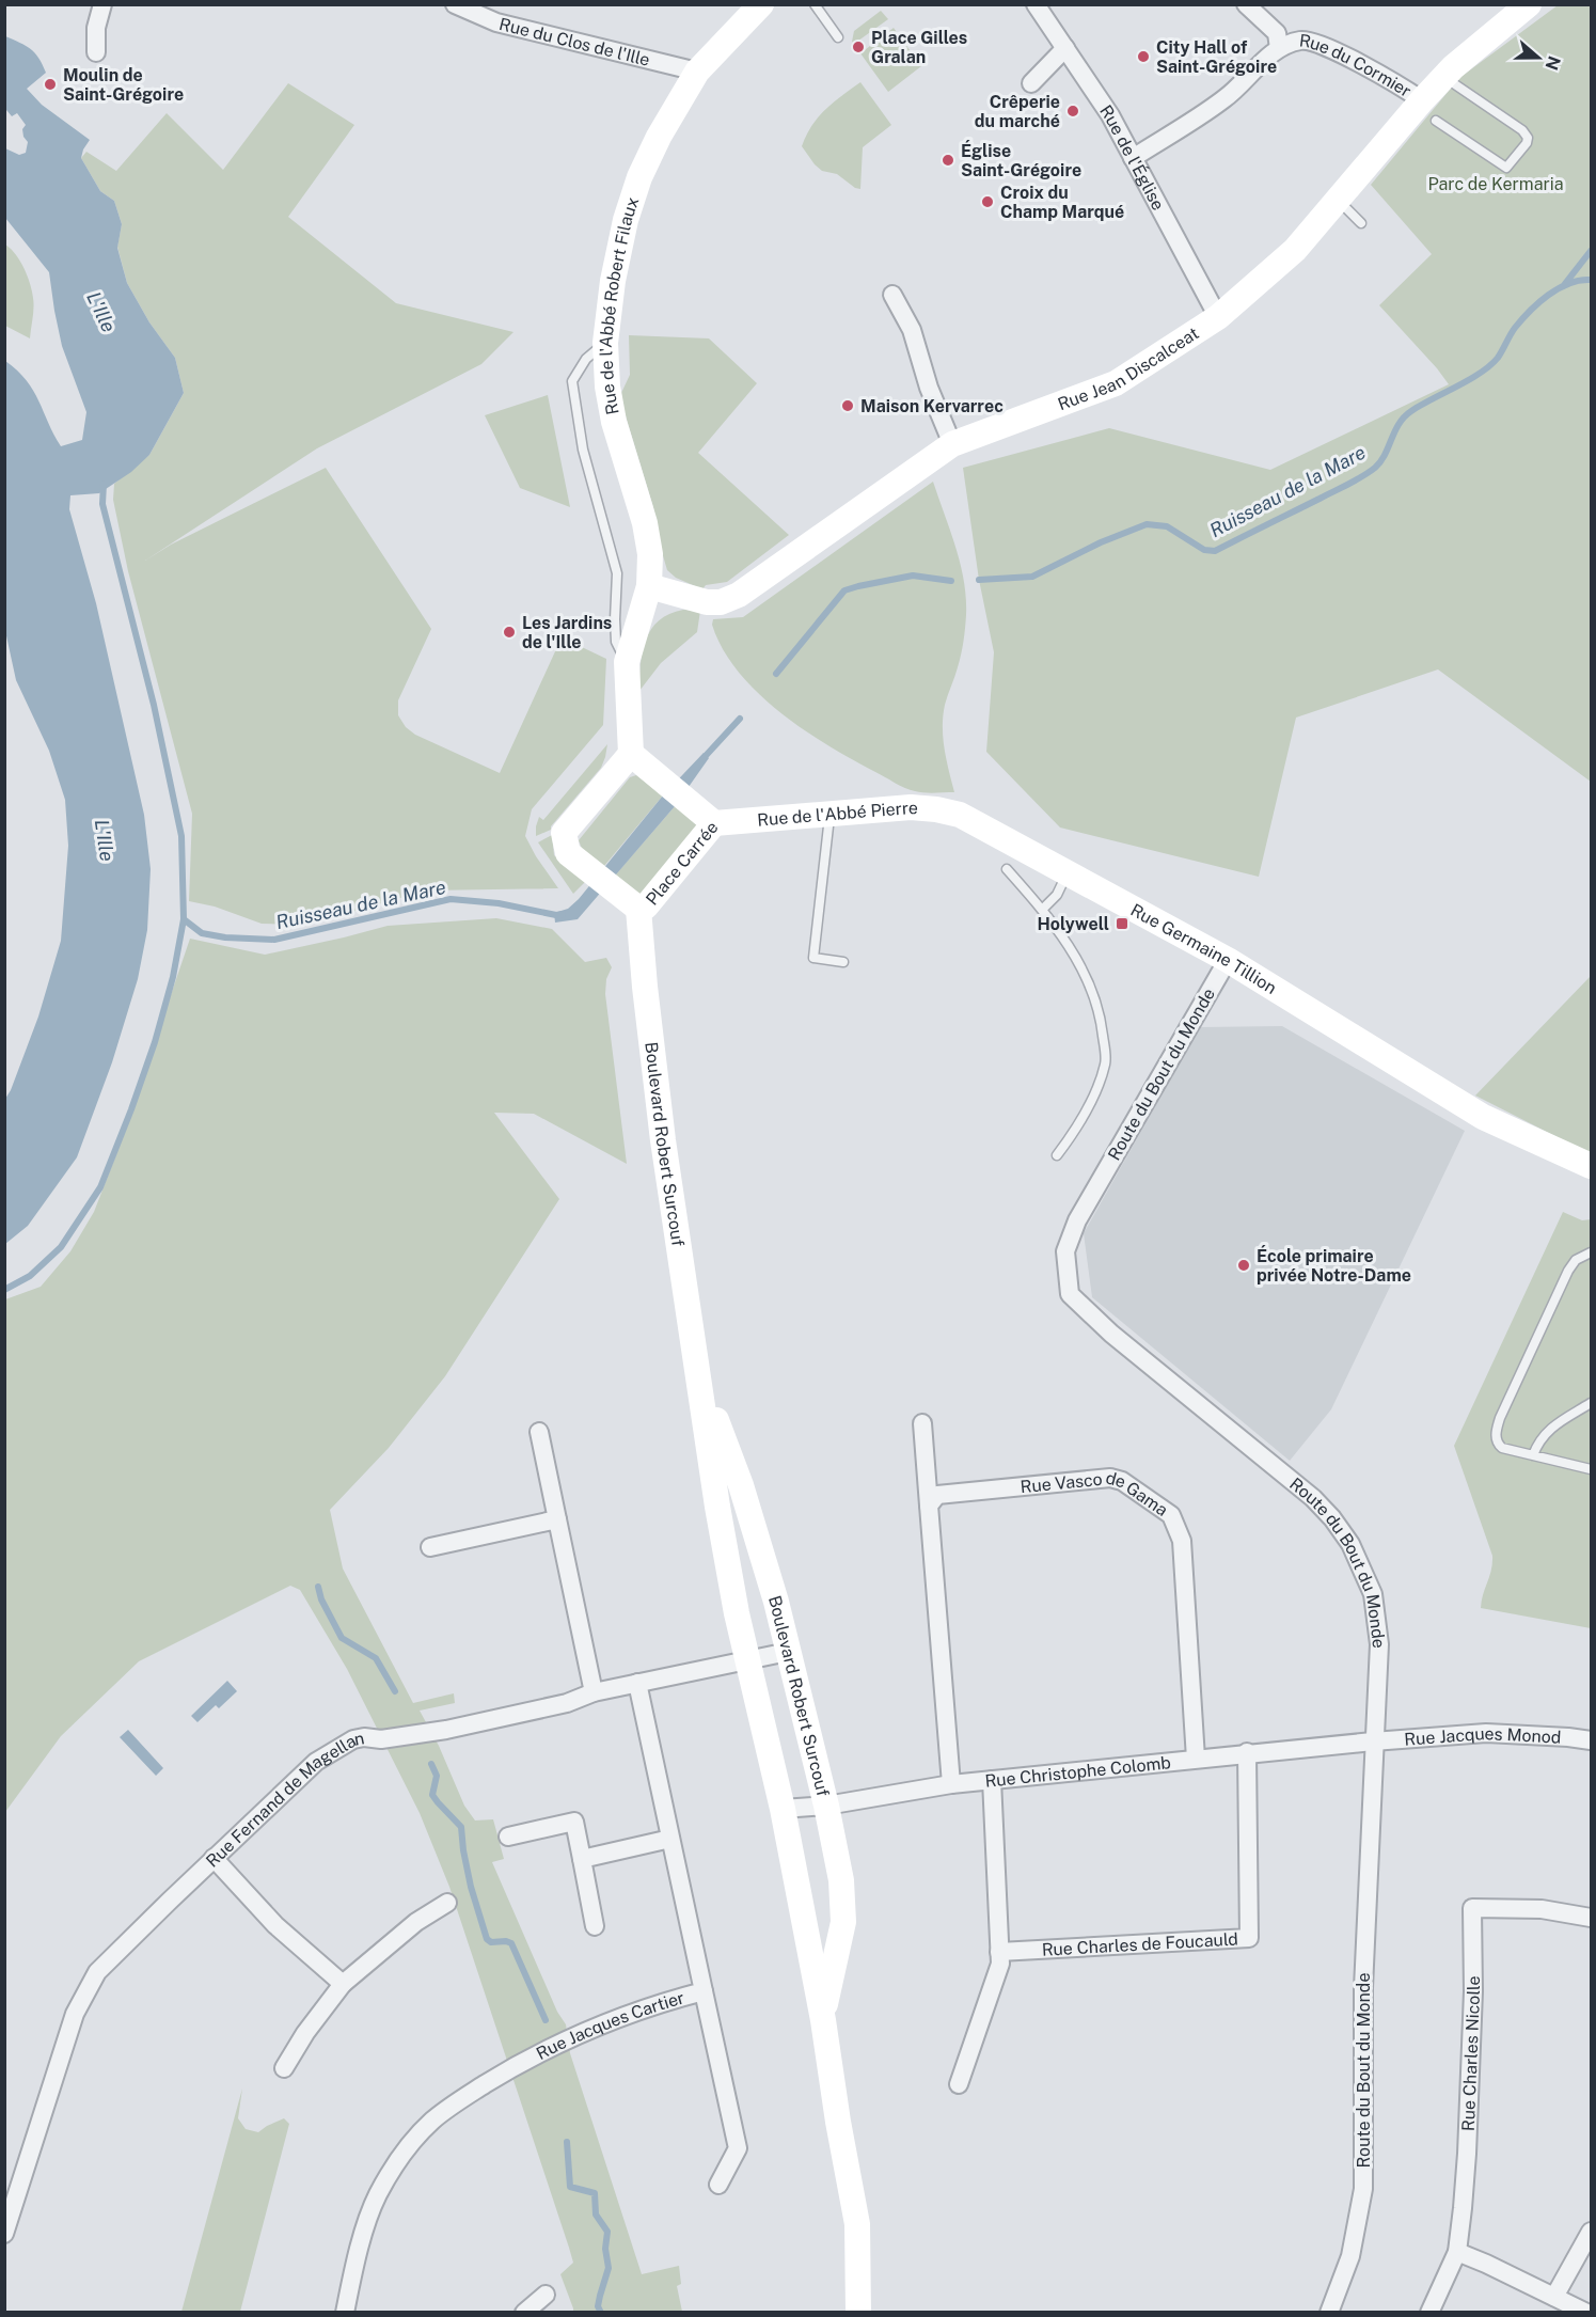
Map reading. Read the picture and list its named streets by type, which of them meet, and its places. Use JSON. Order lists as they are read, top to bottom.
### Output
{
  "streets": {
    "street": [
      "Rue du Clos de l'Ille",
      "Rue du Cormier",
      "Rue de l'Église",
      "Rue de l'Abbé Robert Filaux",
      "Rue Jean Discalceat",
      "Rue de l'Abbé Pierre",
      "Place Carrée",
      "Rue Germaine Tillion",
      "Route du Bout du Monde",
      "Boulevard Robert Surcouf",
      "Rue Vasco de Gama",
      "Rue Jacques Monod",
      "Rue Christophe Colomb",
      "Rue Fernand de Magellan",
      "Rue Charles de Foucauld",
      "Rue Jacques Cartier",
      "Rue Charles Nicolle"
    ]
  },
  "crossings": [
    ["Rue du Clos de l'Ille", "Rue de l'Abbé Robert Filaux"],
    ["Rue du Cormier", "Rue de l'Église"],
    ["Rue du Cormier", "Rue Jean Discalceat"],
    ["Rue de l'Église", "Rue Jean Discalceat"],
    ["Rue de l'Abbé Robert Filaux", "Rue Jean Discalceat"],
    ["Rue de l'Abbé Robert Filaux", "Place Carrée"],
    ["Rue de l'Abbé Pierre", "Place Carrée"],
    ["Rue de l'Abbé Pierre", "Rue Germaine Tillion"],
    ["Place Carrée", "Boulevard Robert Surcouf"],
    ["Rue Germaine Tillion", "Route du Bout du Monde"],
    ["Route du Bout du Monde", "Rue Jacques Monod"],
    ["Route du Bout du Monde", "Rue Christophe Colomb"],
    ["Boulevard Robert Surcouf", "Rue Christophe Colomb"],
    ["Boulevard Robert Surcouf", "Rue Fernand de Magellan"],
    ["Rue Vasco de Gama", "Rue Christophe Colomb"],
    ["Rue Jacques Monod", "Rue Christophe Colomb"],
    ["Rue Christophe Colomb", "Rue Charles de Foucauld"],
    ["Rue Fernand de Magellan", "Rue Jacques Cartier"]
  ],
  "water": ["L'Ille", "Ruisseau de la Mare"],
  "parks": ["Parc de Kermaria"],
  "places": {
    "other": [
      "Place Gilles Gralan",
      "City Hall of Saint-Grégoire",
      "Moulin de Saint-Grégoire",
      "Crêperie du marché",
      "Église Saint-Grégoire",
      "Croix du Champ Marqué",
      "Maison Kervarrec",
      "Les Jardins de l'Ille",
      "École primaire privée Notre-Dame"
    ],
    "transit": ["Holywell"]
  },
  "north": "right"
}
